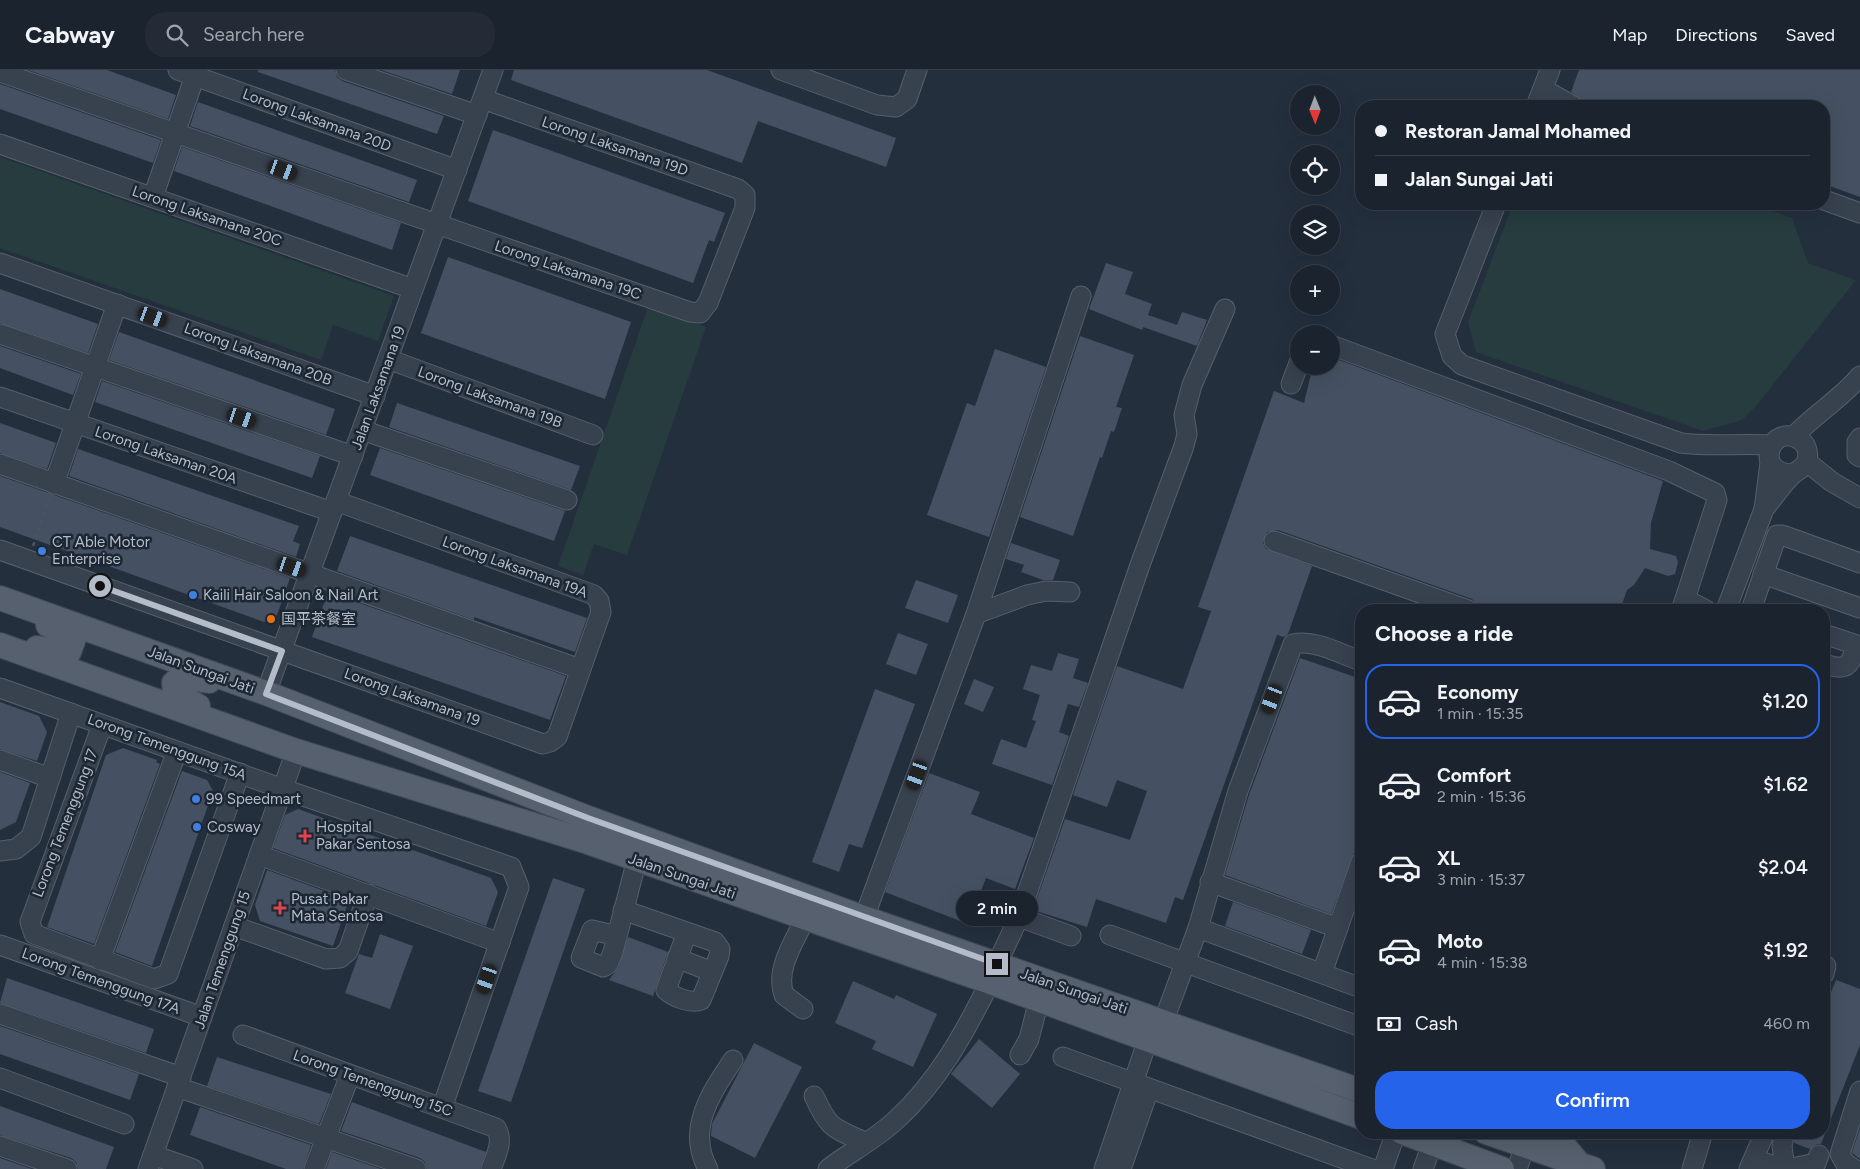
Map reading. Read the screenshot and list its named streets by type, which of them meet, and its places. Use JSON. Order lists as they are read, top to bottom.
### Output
{
  "streets": {
    "main road": ["Jalan Sungai Jati"],
    "street": [
      "Lorong Laksamana 20D",
      "Lorong Laksamana 19D",
      "Lorong Laksamana 20C",
      "Lorong Laksamana 19C",
      "Lorong Laksamana 20B",
      "Jalan Laksamana 19",
      "Lorong Laksamana 19B",
      "Lorong Laksaman 20A",
      "Lorong Laksamana 19A",
      "Lorong Laksamana 19",
      "Lorong Temenggung 15A",
      "Lorong Temenggung 17",
      "Jalan Temenggung 15",
      "Lorong Temenggung 17A",
      "Lorong Temenggung 15C"
    ]
  },
  "crossings": [
    ["Lorong Laksamana 20D", "Jalan Laksamana 19"],
    ["Lorong Laksamana 19D", "Lorong Laksamana 19C"],
    ["Lorong Laksamana 19D", "Jalan Laksamana 19"],
    ["Lorong Laksamana 20C", "Jalan Laksamana 19"],
    ["Lorong Laksamana 19C", "Jalan Laksamana 19"],
    ["Lorong Laksamana 20B", "Jalan Laksamana 19"],
    ["Jalan Laksamana 19", "Lorong Laksamana 19B"],
    ["Jalan Laksamana 19", "Lorong Laksaman 20A"],
    ["Jalan Laksamana 19", "Lorong Laksamana 19A"],
    ["Jalan Laksamana 19", "Jalan Sungai Jati"],
    ["Jalan Laksamana 19", "Lorong Laksamana 19"],
    ["Lorong Laksaman 20A", "Lorong Laksamana 19A"],
    ["Lorong Laksamana 19A", "Lorong Laksamana 19"],
    ["Jalan Sungai Jati", "Jalan Temenggung 15"],
    ["Lorong Temenggung 15A", "Lorong Temenggung 17"],
    ["Lorong Temenggung 15A", "Jalan Temenggung 15"],
    ["Jalan Temenggung 15", "Lorong Temenggung 17A"]
  ],
  "places": {
    "other": [
      "CT Able Motor Enterprise",
      "Kaili Hair Saloon & Nail Art",
      "国平茶餐室",
      "99 Speedmart",
      "Cosway"
    ],
    "health": ["Hospital Pakar Sentosa", "Pusat Pakar Mata Sentosa"]
  },
  "north": "bottom",
  "page": {
    "header": "Cabway",
    "search": "Search here",
    "nav": ["Map", "Directions", "Saved"],
    "map_buttons": ["+", "−"],
    "banner": ["Restoran Jamal Mohamed", "Jalan Sungai Jati"],
    "heading": "Choose a ride",
    "list": [
      {
        "name": "Economy",
        "note": "1 min · 15:35",
        "value": "$1.20"
      },
      {
        "name": "Comfort",
        "note": "2 min · 15:36",
        "value": "$1.62"
      },
      {
        "name": "XL",
        "note": "3 min · 15:37",
        "value": "$2.04"
      },
      {
        "name": "Moto",
        "note": "4 min · 15:38",
        "value": "$1.92"
      }
    ],
    "bubble": "2 min",
    "pay": ["Cash", "460 m"],
    "buttons": "Confirm"
  }
}
